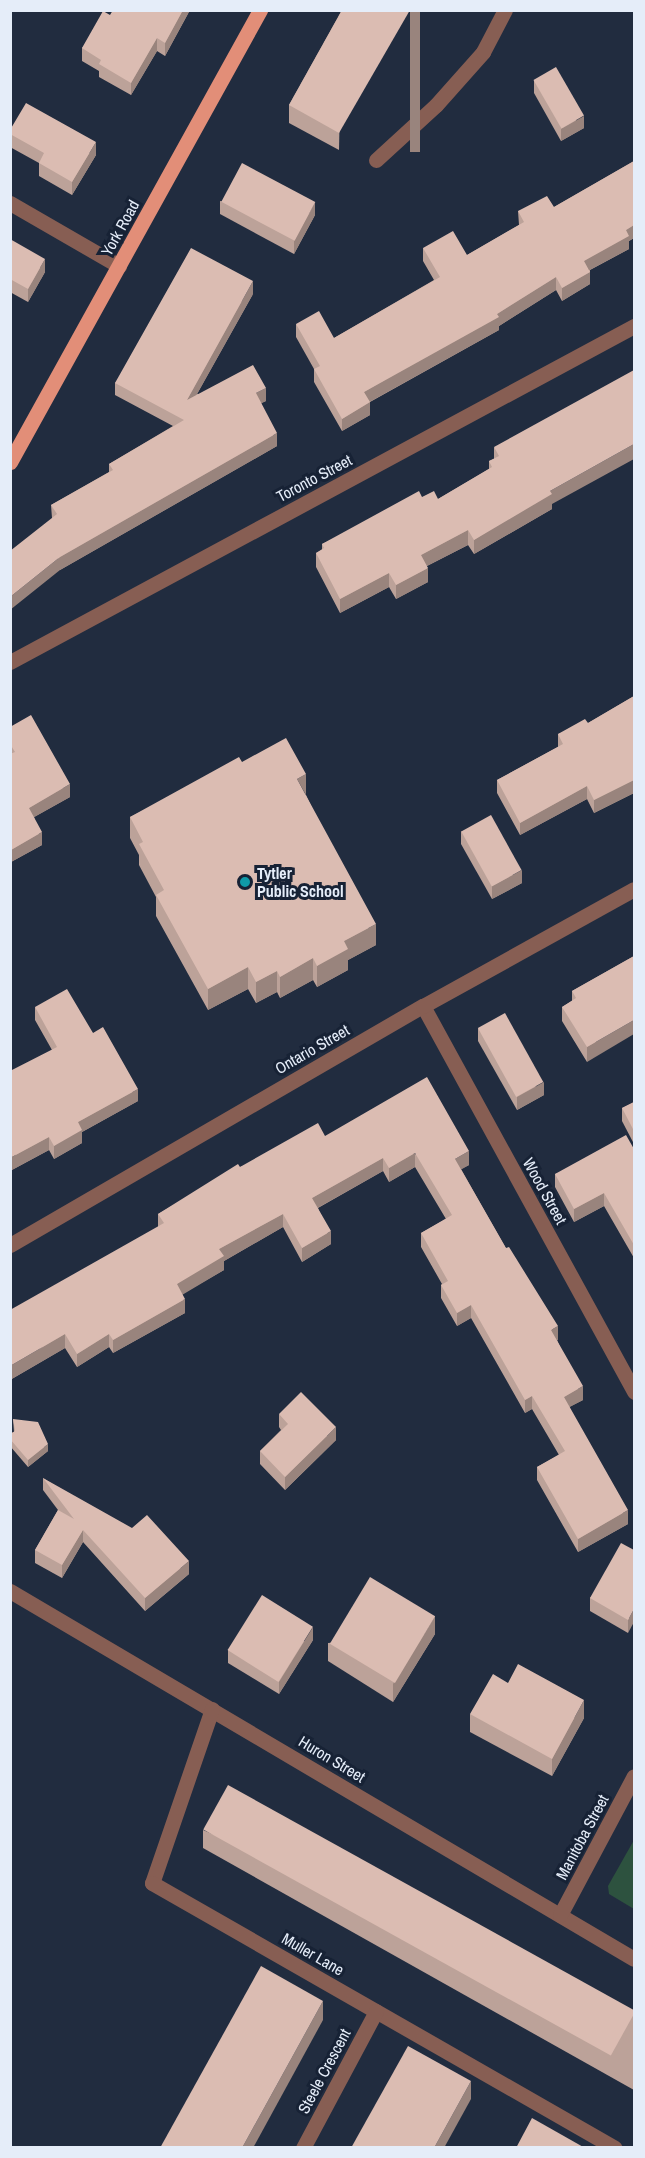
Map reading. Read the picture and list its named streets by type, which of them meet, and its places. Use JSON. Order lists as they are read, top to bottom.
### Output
{
  "streets": {
    "main road": ["York Road"],
    "street": [
      "Toronto Street",
      "Ontario Street",
      "Wood Street",
      "Huron Street",
      "Manitoba Street",
      "Muller Lane",
      "Steele Crescent"
    ]
  },
  "crossings": [
    ["Ontario Street", "Wood Street"],
    ["Huron Street", "Manitoba Street"],
    ["Huron Street", "Muller Lane"],
    ["Muller Lane", "Steele Crescent"]
  ],
  "places": ["Tytler Public School"]
}
